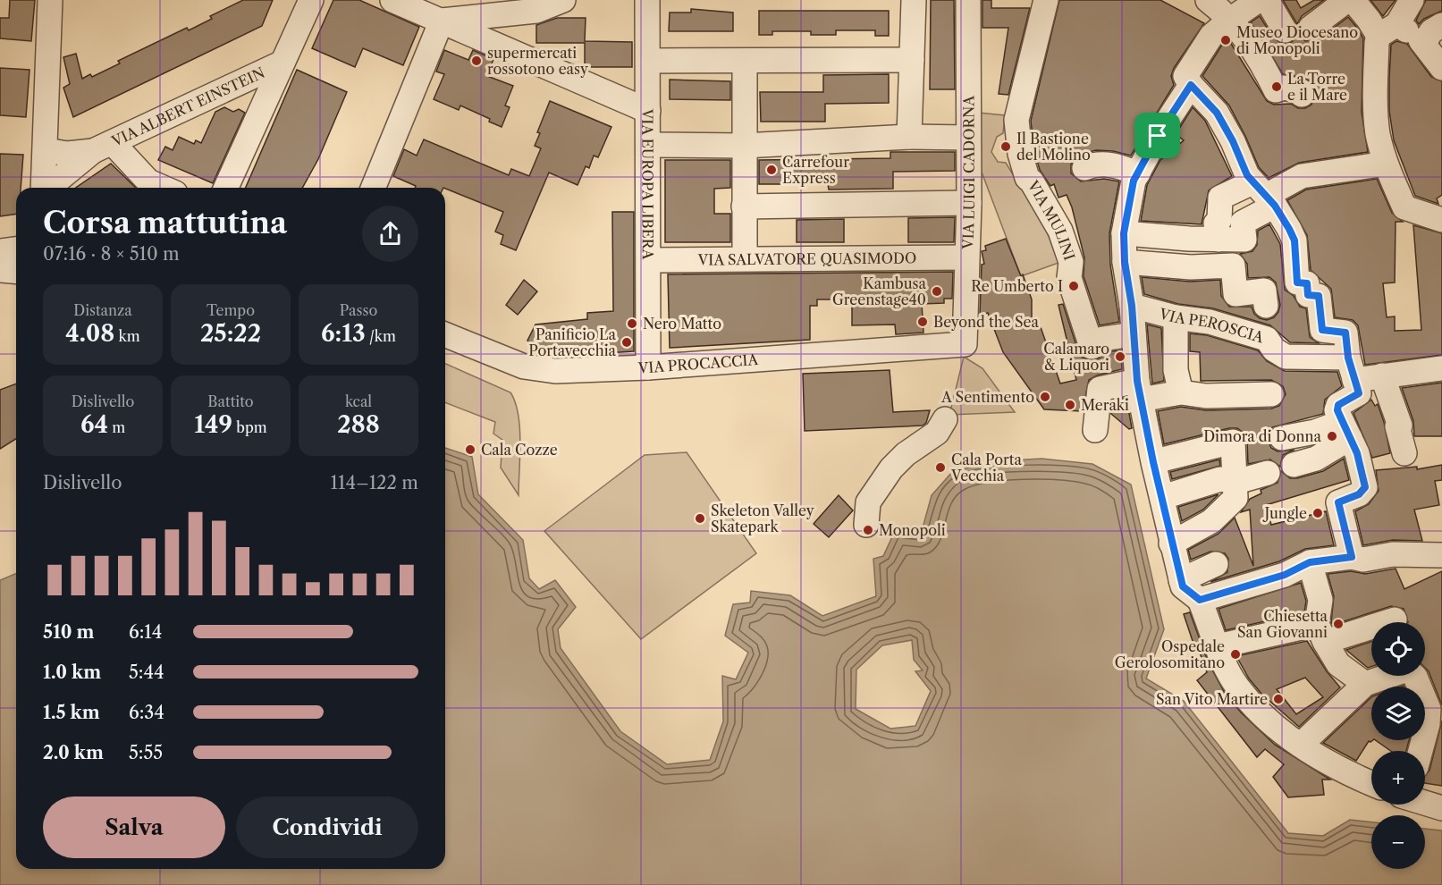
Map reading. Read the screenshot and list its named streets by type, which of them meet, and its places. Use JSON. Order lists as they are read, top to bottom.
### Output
{
  "streets": {
    "street": [
      "VIA ALBERT EINSTEIN",
      "VIA LUIGI CADORNA",
      "VIA EUROPA LIBERA",
      "VIA MULINI",
      "VIA SALVATORE QUASIMODO",
      "VIA PEROSCIA",
      "VIA PROCACCIA"
    ]
  },
  "crossings": [
    ["VIA LUIGI CADORNA", "VIA SALVATORE QUASIMODO"],
    ["VIA LUIGI CADORNA", "VIA PROCACCIA"],
    ["VIA EUROPA LIBERA", "VIA SALVATORE QUASIMODO"],
    ["VIA EUROPA LIBERA", "VIA PROCACCIA"]
  ],
  "places": [
    "Museo Diocesano di Monopoli",
    "supermercati rossotono easy",
    "La Torre e il Mare",
    "Il Bastione del Molino",
    "Carrefour Express",
    "Re Umberto I",
    "Kambusa Greenstage40",
    "Beyond the Sea",
    "Nero Matto",
    "Panificio La Portavecchia",
    "Calamaro & Liquori",
    "A Sentimento",
    "Meraki",
    "Dimora di Donna",
    "Cala Cozze",
    "Cala Porta Vecchia",
    "Jungle",
    "Skeleton Valley Skatepark",
    "Monopoli",
    "Chiesetta San Giovanni",
    "Ospedale Gerolosomitano",
    "San Vito Martire"
  ],
  "page": {
    "heading": ["Corsa mattutina", "07:16 · 8 × 510 m"],
    "stats": [
      ["Distanza", "4.08 km"],
      ["Tempo", "25:22"],
      ["Passo", "6:13 /km"],
      ["Dislivello", "64 m"],
      ["Battito", "149 bpm"],
      ["kcal", "288"]
    ],
    "chart": ["Dislivello", "114–122 m"],
    "list": [
      {
        "name": "510 m",
        "note": "6:14"
      },
      {
        "name": "1.0 km",
        "note": "5:44"
      },
      {
        "name": "1.5 km",
        "note": "6:34"
      },
      {
        "name": "2.0 km",
        "note": "5:55"
      }
    ],
    "map_buttons": ["+", "−"],
    "buttons": ["Salva", "Condividi"]
  }
}
